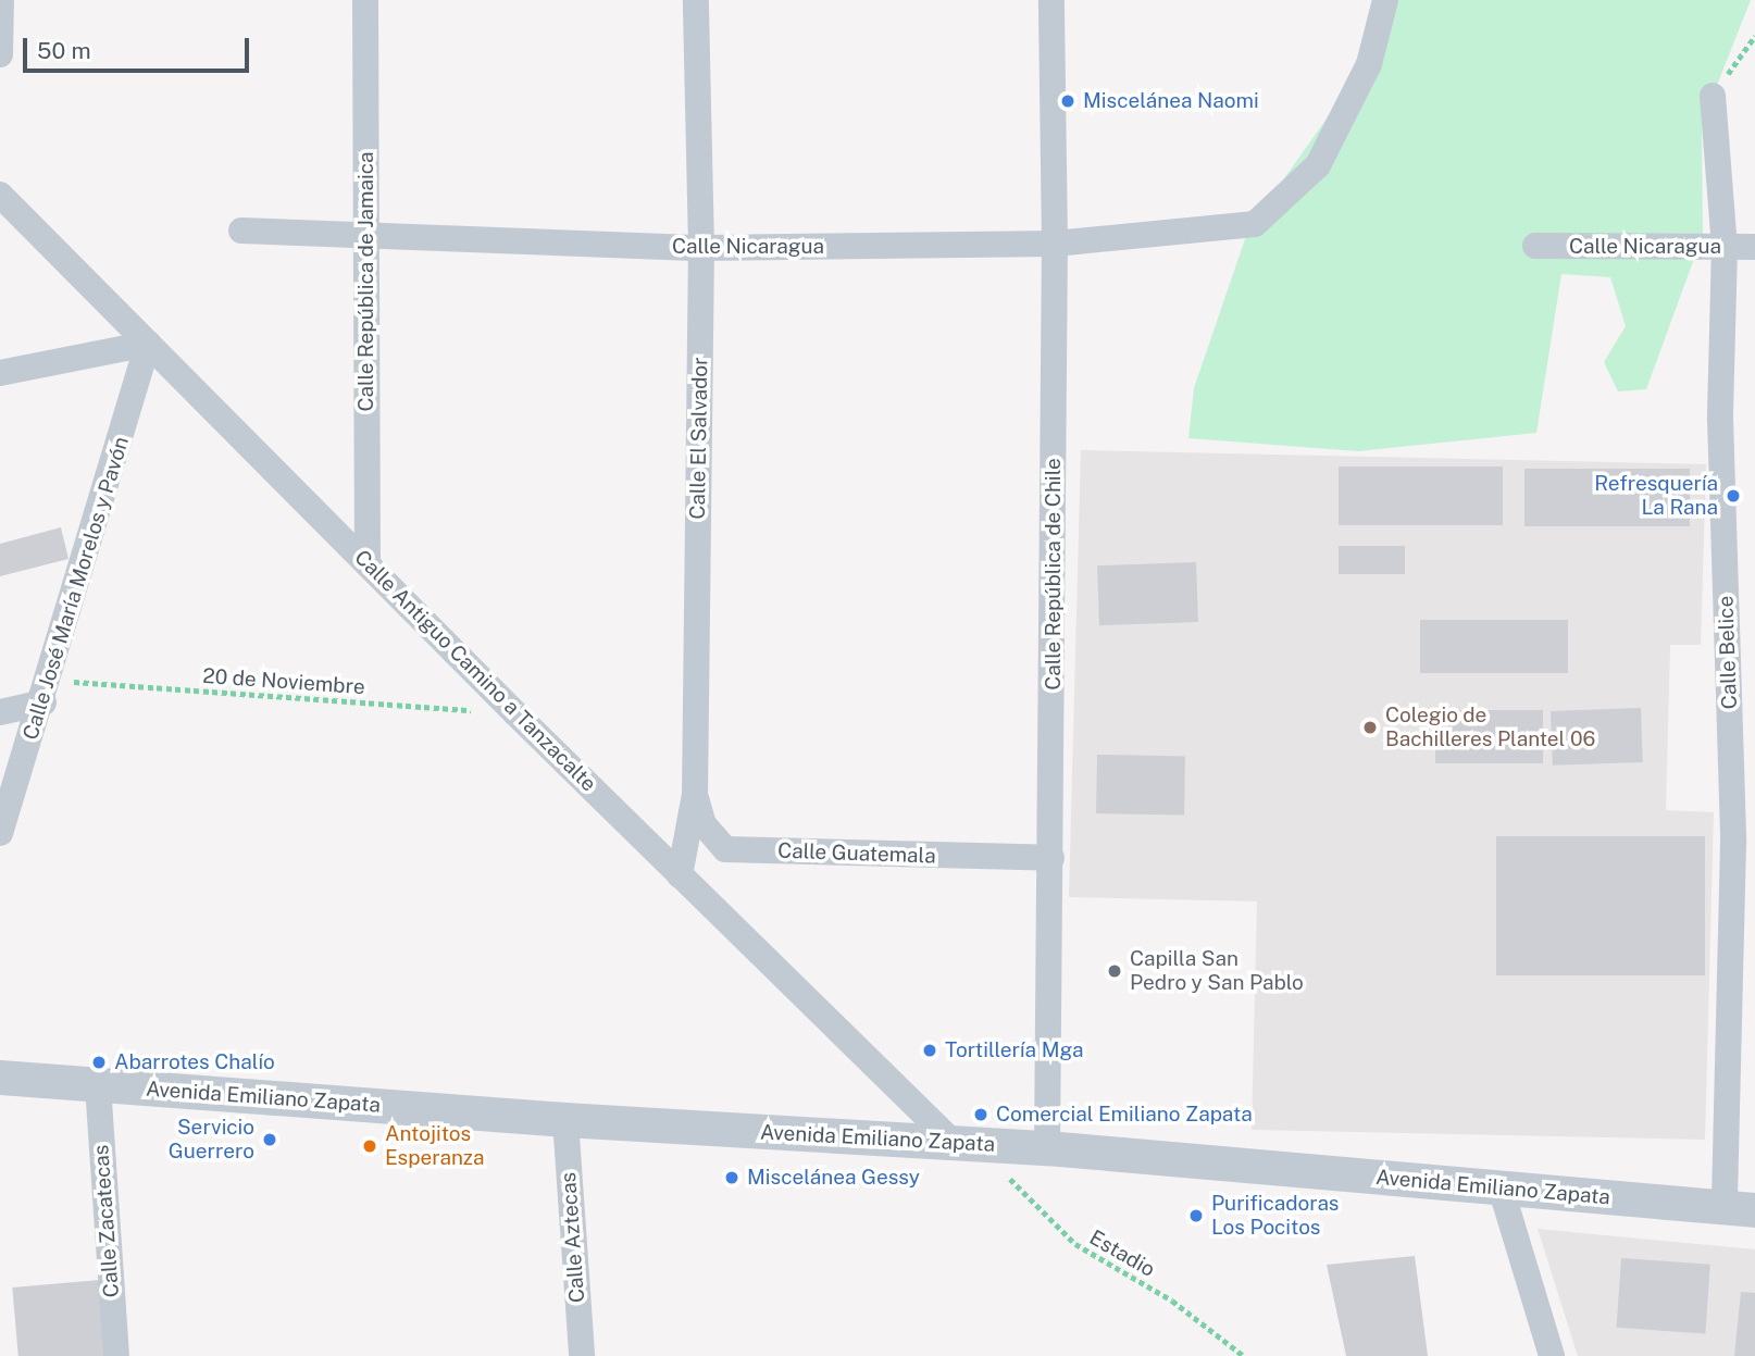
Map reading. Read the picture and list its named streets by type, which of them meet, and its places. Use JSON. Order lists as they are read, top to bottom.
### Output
{
  "streets": {
    "street": [
      "Calle Nicaragua",
      "Calle República de Jamaica",
      "Calle El Salvador",
      "Calle República de Chile",
      "Calle José María Morelos y Pavón",
      "Calle Belice",
      "Calle Antiguo Camino a Tanzacalte",
      "Calle Guatemala",
      "Avenida Emiliano Zapata",
      "Calle Zacatecas",
      "Calle Aztecas"
    ],
    "path": ["20 de Noviembre", "Estadio"]
  },
  "crossings": [
    ["Calle Nicaragua", "Calle República de Jamaica"],
    ["Calle Nicaragua", "Calle El Salvador"],
    ["Calle Nicaragua", "Calle República de Chile"],
    ["Calle Nicaragua", "Calle Belice"],
    ["Calle República de Jamaica", "Calle Antiguo Camino a Tanzacalte"],
    ["Calle El Salvador", "Calle Antiguo Camino a Tanzacalte"],
    ["Calle El Salvador", "Calle Guatemala"],
    ["Calle República de Chile", "Calle Guatemala"],
    ["Calle República de Chile", "Avenida Emiliano Zapata"],
    ["Calle José María Morelos y Pavón", "Calle Antiguo Camino a Tanzacalte"],
    ["Calle José María Morelos y Pavón", "20 de Noviembre"],
    ["Calle Belice", "Avenida Emiliano Zapata"],
    ["Calle Antiguo Camino a Tanzacalte", "20 de Noviembre"],
    ["Calle Antiguo Camino a Tanzacalte", "Avenida Emiliano Zapata"],
    ["Avenida Emiliano Zapata", "Calle Zacatecas"],
    ["Avenida Emiliano Zapata", "Calle Aztecas"]
  ],
  "places": [
    "Miscelánea Naomi",
    "Refresquería La Rana",
    "Colegio de Bachilleres Plantel 06",
    "Capilla San Pedro y San Pablo",
    "Tortillería Mga",
    "Abarrotes Chalío",
    "Comercial Emiliano Zapata",
    "Servicio Guerrero",
    "Antojitos Esperanza",
    "Miscelánea Gessy",
    "Purificadoras Los Pocitos"
  ],
  "scale_bar": "50 m"
}
